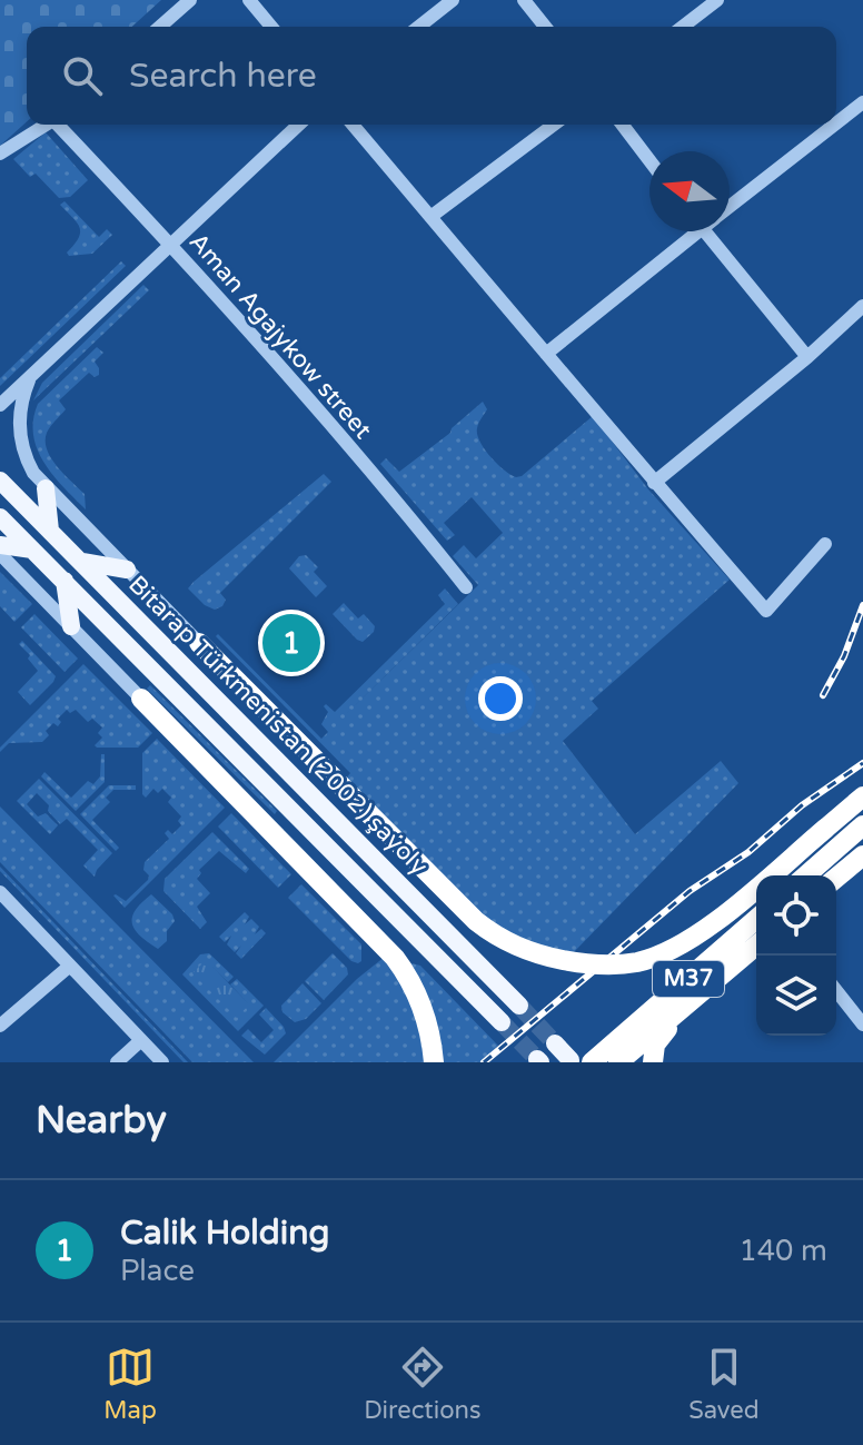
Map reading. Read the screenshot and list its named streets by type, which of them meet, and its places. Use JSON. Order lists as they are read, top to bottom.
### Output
{
  "streets": {
    "highway": ["M37"],
    "main road": ["Bitarap Türkmenistan (2002) şaýoly"],
    "street": ["Aman Agajykow street"]
  },
  "north": "left",
  "page": {
    "search": "Search here",
    "pins": "1",
    "heading": "Nearby",
    "list": [
      {
        "mark": "1",
        "name": "Calik Holding",
        "note": "Place",
        "value": "140 m"
      }
    ],
    "nav": ["Map", "Directions", "Saved"]
  }
}
